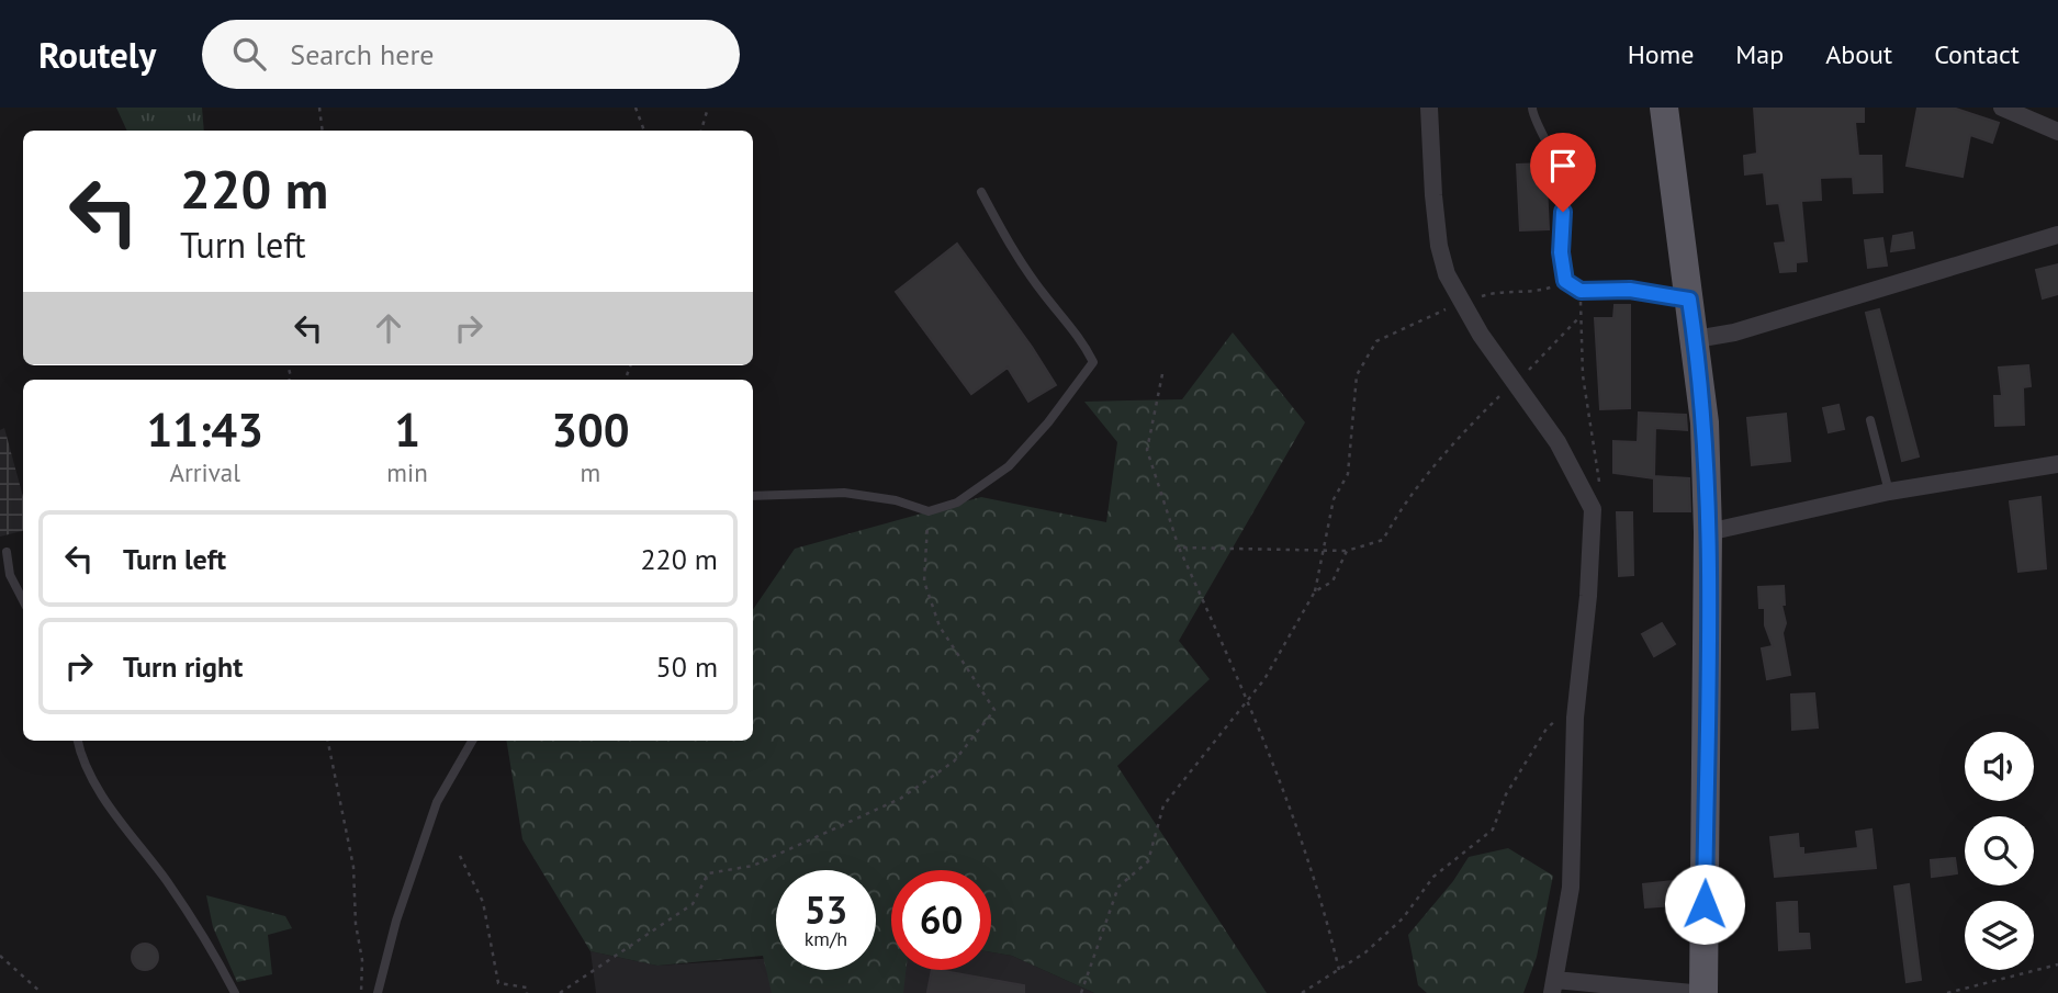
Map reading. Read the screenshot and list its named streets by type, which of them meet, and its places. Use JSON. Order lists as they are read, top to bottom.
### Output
{
  "page": {
    "header": "Routely",
    "search": "Search here",
    "nav": [
      "Home",
      "Map",
      "About",
      "Contact"
    ],
    "turn": ["220 m", "Turn left"],
    "eta": [
      "11:43",
      "Arrival",
      "1",
      "min",
      "300",
      "m"
    ],
    "list": [
      {
        "name": "Turn left",
        "value": "220 m"
      },
      {
        "name": "Turn right",
        "value": "50 m"
      }
    ],
    "speed": "53 km/h",
    "limit": "60"
  }
}
